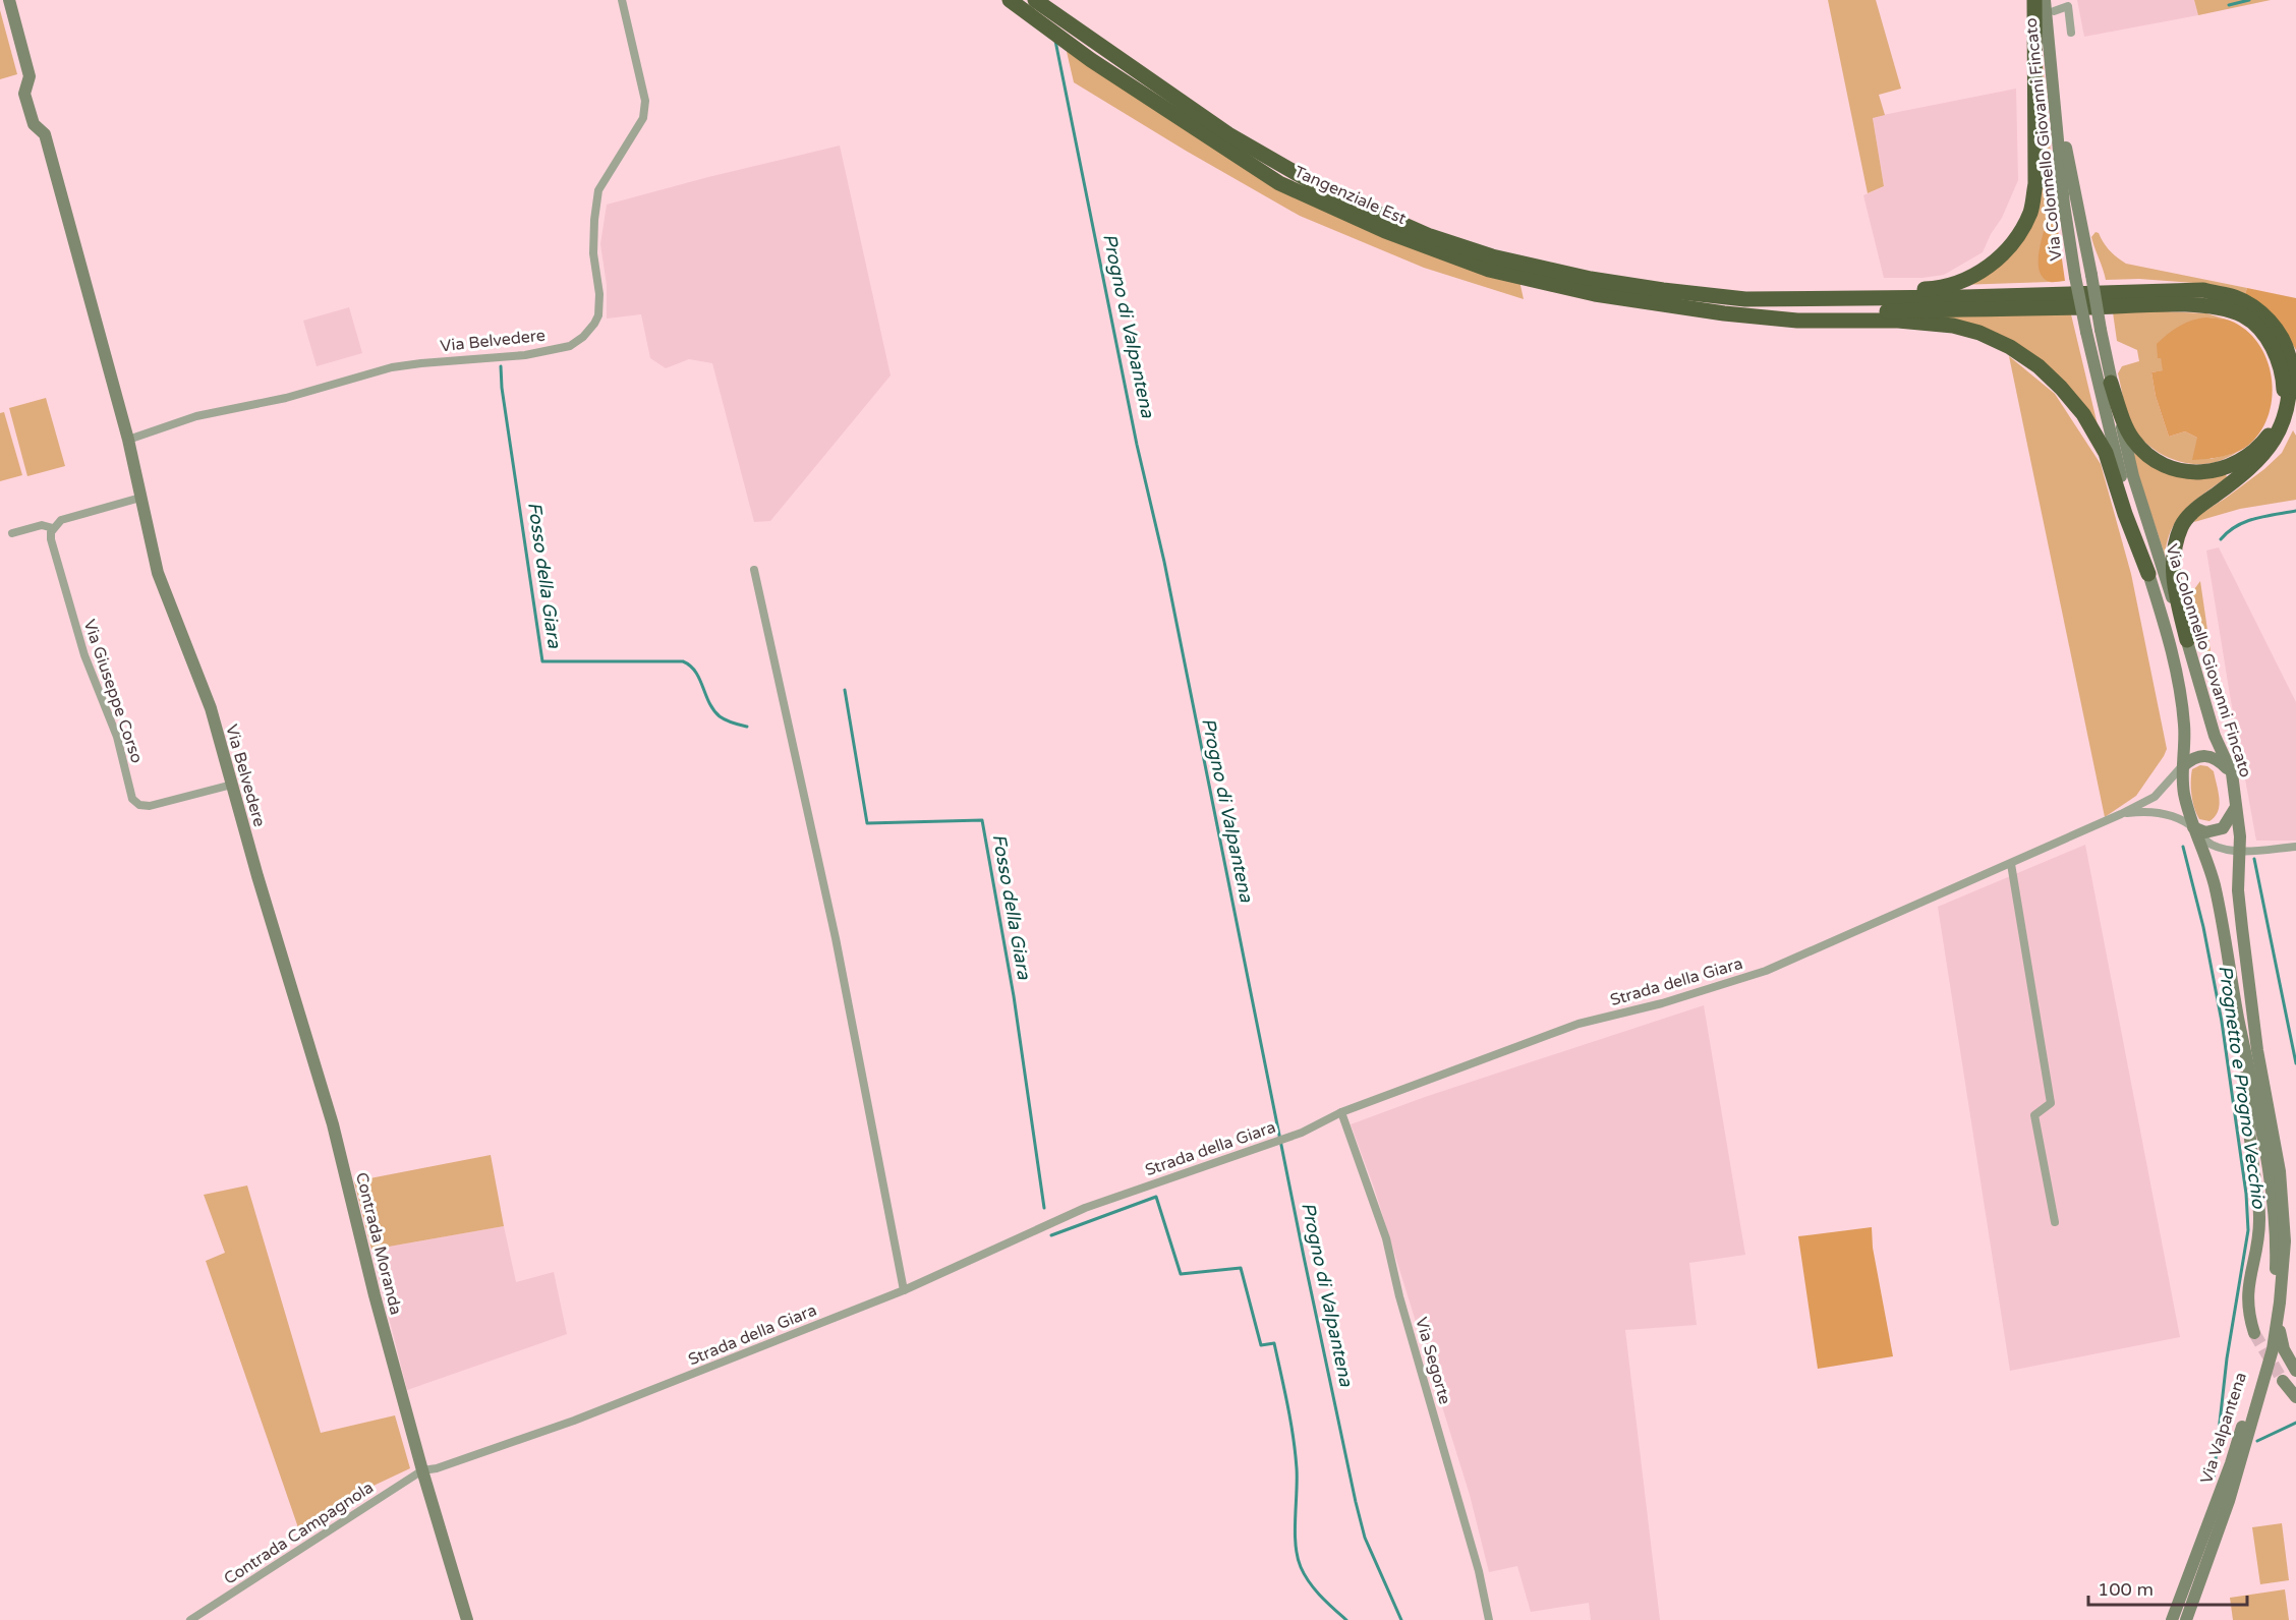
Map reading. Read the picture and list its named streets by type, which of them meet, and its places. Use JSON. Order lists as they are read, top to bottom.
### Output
{
  "streets": {
    "highway": ["Tangenziale Est"],
    "main road": [
      "Via Colonnello Giovanni Fincato",
      "Via Belvedere",
      "Contrada Moranda",
      "Via Valpantena"
    ],
    "street": [
      "Via Giuseppe Corso",
      "Strada della Giara",
      "Via Segorte",
      "Contrada Campagnola"
    ]
  },
  "crossings": [
    ["Via Colonnello Giovanni Fincato", "Strada della Giara"],
    ["Via Colonnello Giovanni Fincato", "Via Valpantena"],
    ["Via Belvedere", "Via Giuseppe Corso"],
    ["Via Belvedere", "Contrada Moranda"],
    ["Strada della Giara", "Contrada Moranda"],
    ["Strada della Giara", "Via Segorte"],
    ["Strada della Giara", "Contrada Campagnola"],
    ["Contrada Moranda", "Contrada Campagnola"]
  ],
  "water": ["Progno di Valpantena", "Fosso della Giara", "Prognetto e Progno Vecchio"],
  "scale_bar": "100 m"
}
